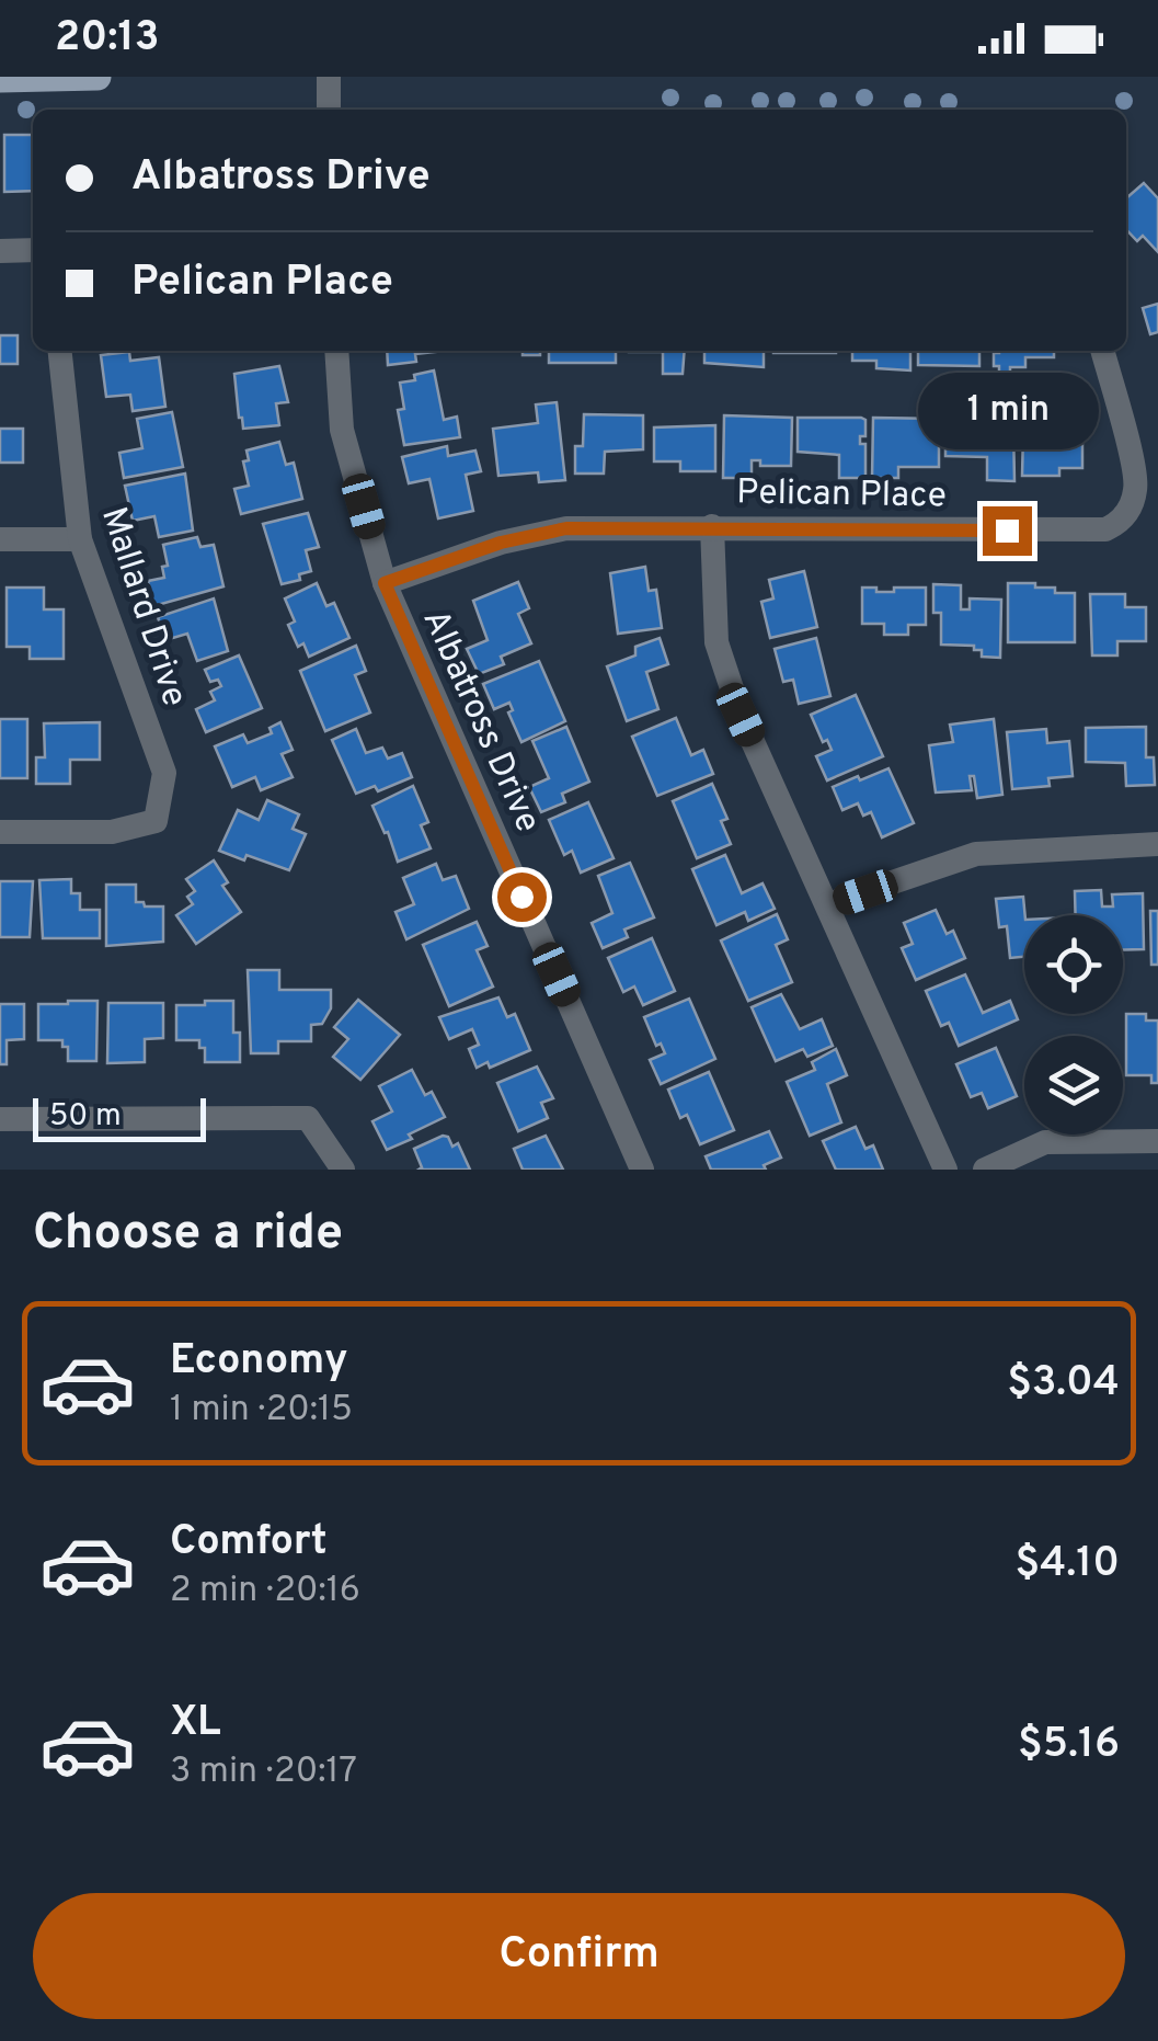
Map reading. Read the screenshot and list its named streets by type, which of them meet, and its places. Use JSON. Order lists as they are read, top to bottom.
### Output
{
  "streets": {
    "street": ["Pelican Place", "Mallard Drive", "Albatross Drive"]
  },
  "crossings": [
    ["Pelican Place", "Albatross Drive"]
  ],
  "scale_bar": "50 m",
  "page": {
    "status": "20:13",
    "banner": ["Albatross Drive", "Pelican Place"],
    "bubble": "1 min",
    "scale": "50 m",
    "heading": "Choose a ride",
    "list": [
      {
        "name": "Economy",
        "note": "1 min · 20:15",
        "value": "$3.04"
      },
      {
        "name": "Comfort",
        "note": "2 min · 20:16",
        "value": "$4.10"
      },
      {
        "name": "XL",
        "note": "3 min · 20:17",
        "value": "$5.16"
      }
    ],
    "buttons": "Confirm"
  }
}
